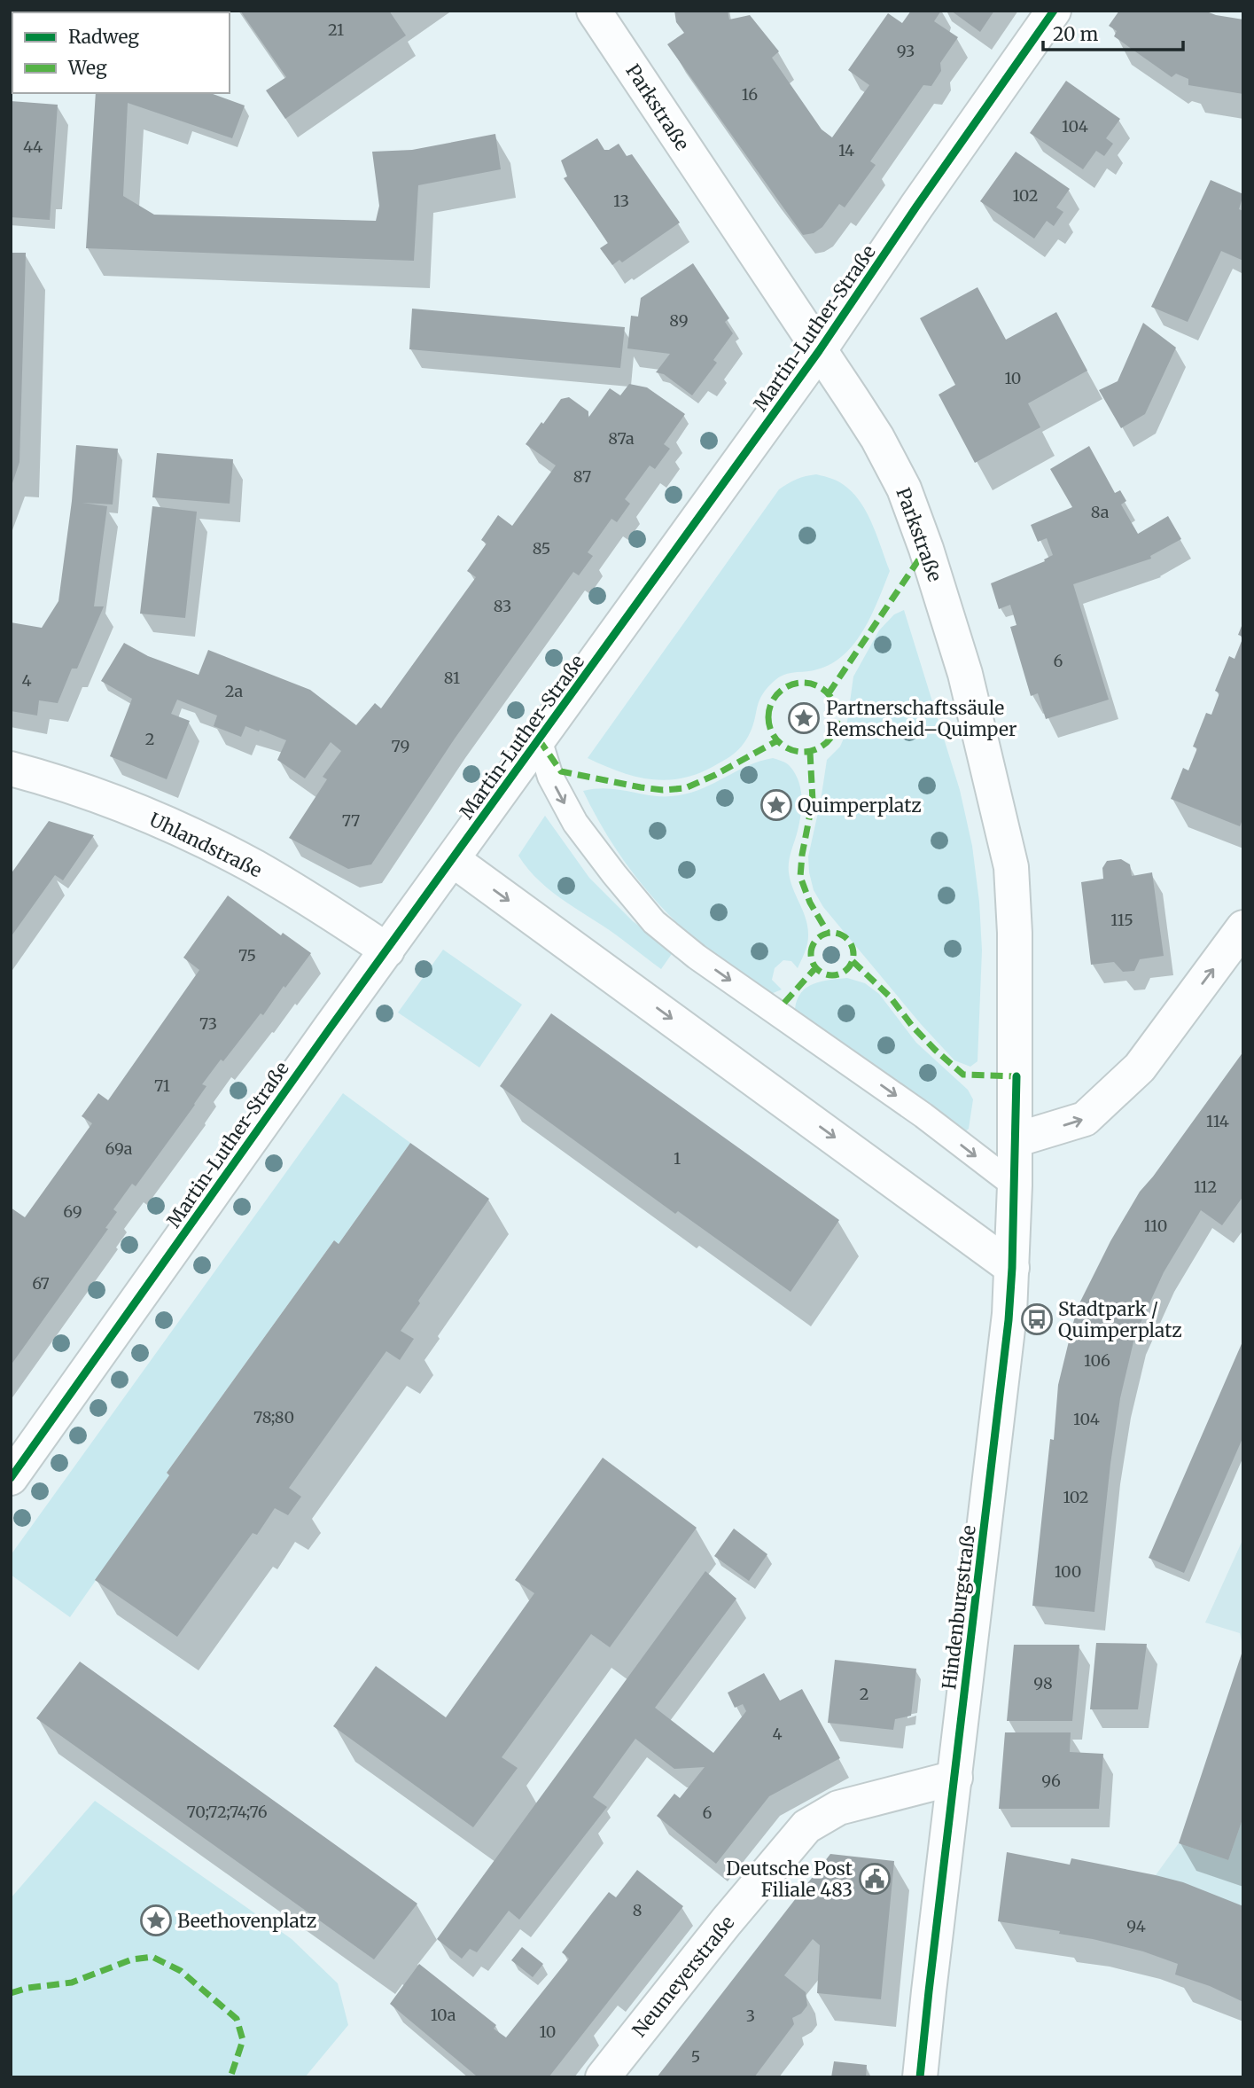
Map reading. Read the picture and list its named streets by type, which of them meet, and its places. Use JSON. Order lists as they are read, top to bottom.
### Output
{
  "streets": {
    "street": [
      "Parkstraße",
      "Martin-Luther-Straße",
      "Uhlandstraße",
      "Hindenburgstraße",
      "Neumeyerstraße"
    ]
  },
  "crossings": [
    ["Parkstraße", "Martin-Luther-Straße"],
    ["Parkstraße", "Hindenburgstraße"],
    ["Martin-Luther-Straße", "Uhlandstraße"],
    ["Hindenburgstraße", "Neumeyerstraße"]
  ],
  "places": {
    "place": ["Partnerschaftssäule Remscheid–Quimper", "Quimperplatz", "Beethovenplatz"],
    "bus stop": ["Stadtpark / Quimperplatz"],
    "public building": ["Deutsche Post Filiale 483"]
  },
  "house_numbers": [
    "21",
    "93",
    "16",
    "104",
    "44",
    "14",
    "102",
    "13",
    "89",
    "10",
    "87a",
    "87",
    "8a",
    "85",
    "83",
    "6",
    "81",
    "4",
    "2a",
    "2",
    "79",
    "77",
    "115",
    "75",
    "73",
    "71",
    "114",
    "69a",
    "1",
    "112",
    "69",
    "110",
    "67",
    "106",
    "78;80",
    "104",
    "102",
    "100",
    "98",
    "2",
    "4",
    "96",
    "70;72;74;76",
    "6",
    "8",
    "94",
    "10a",
    "3",
    "10",
    "5"
  ],
  "legend": ["Radweg", "Weg"],
  "scale_bar": "20 m"
}
